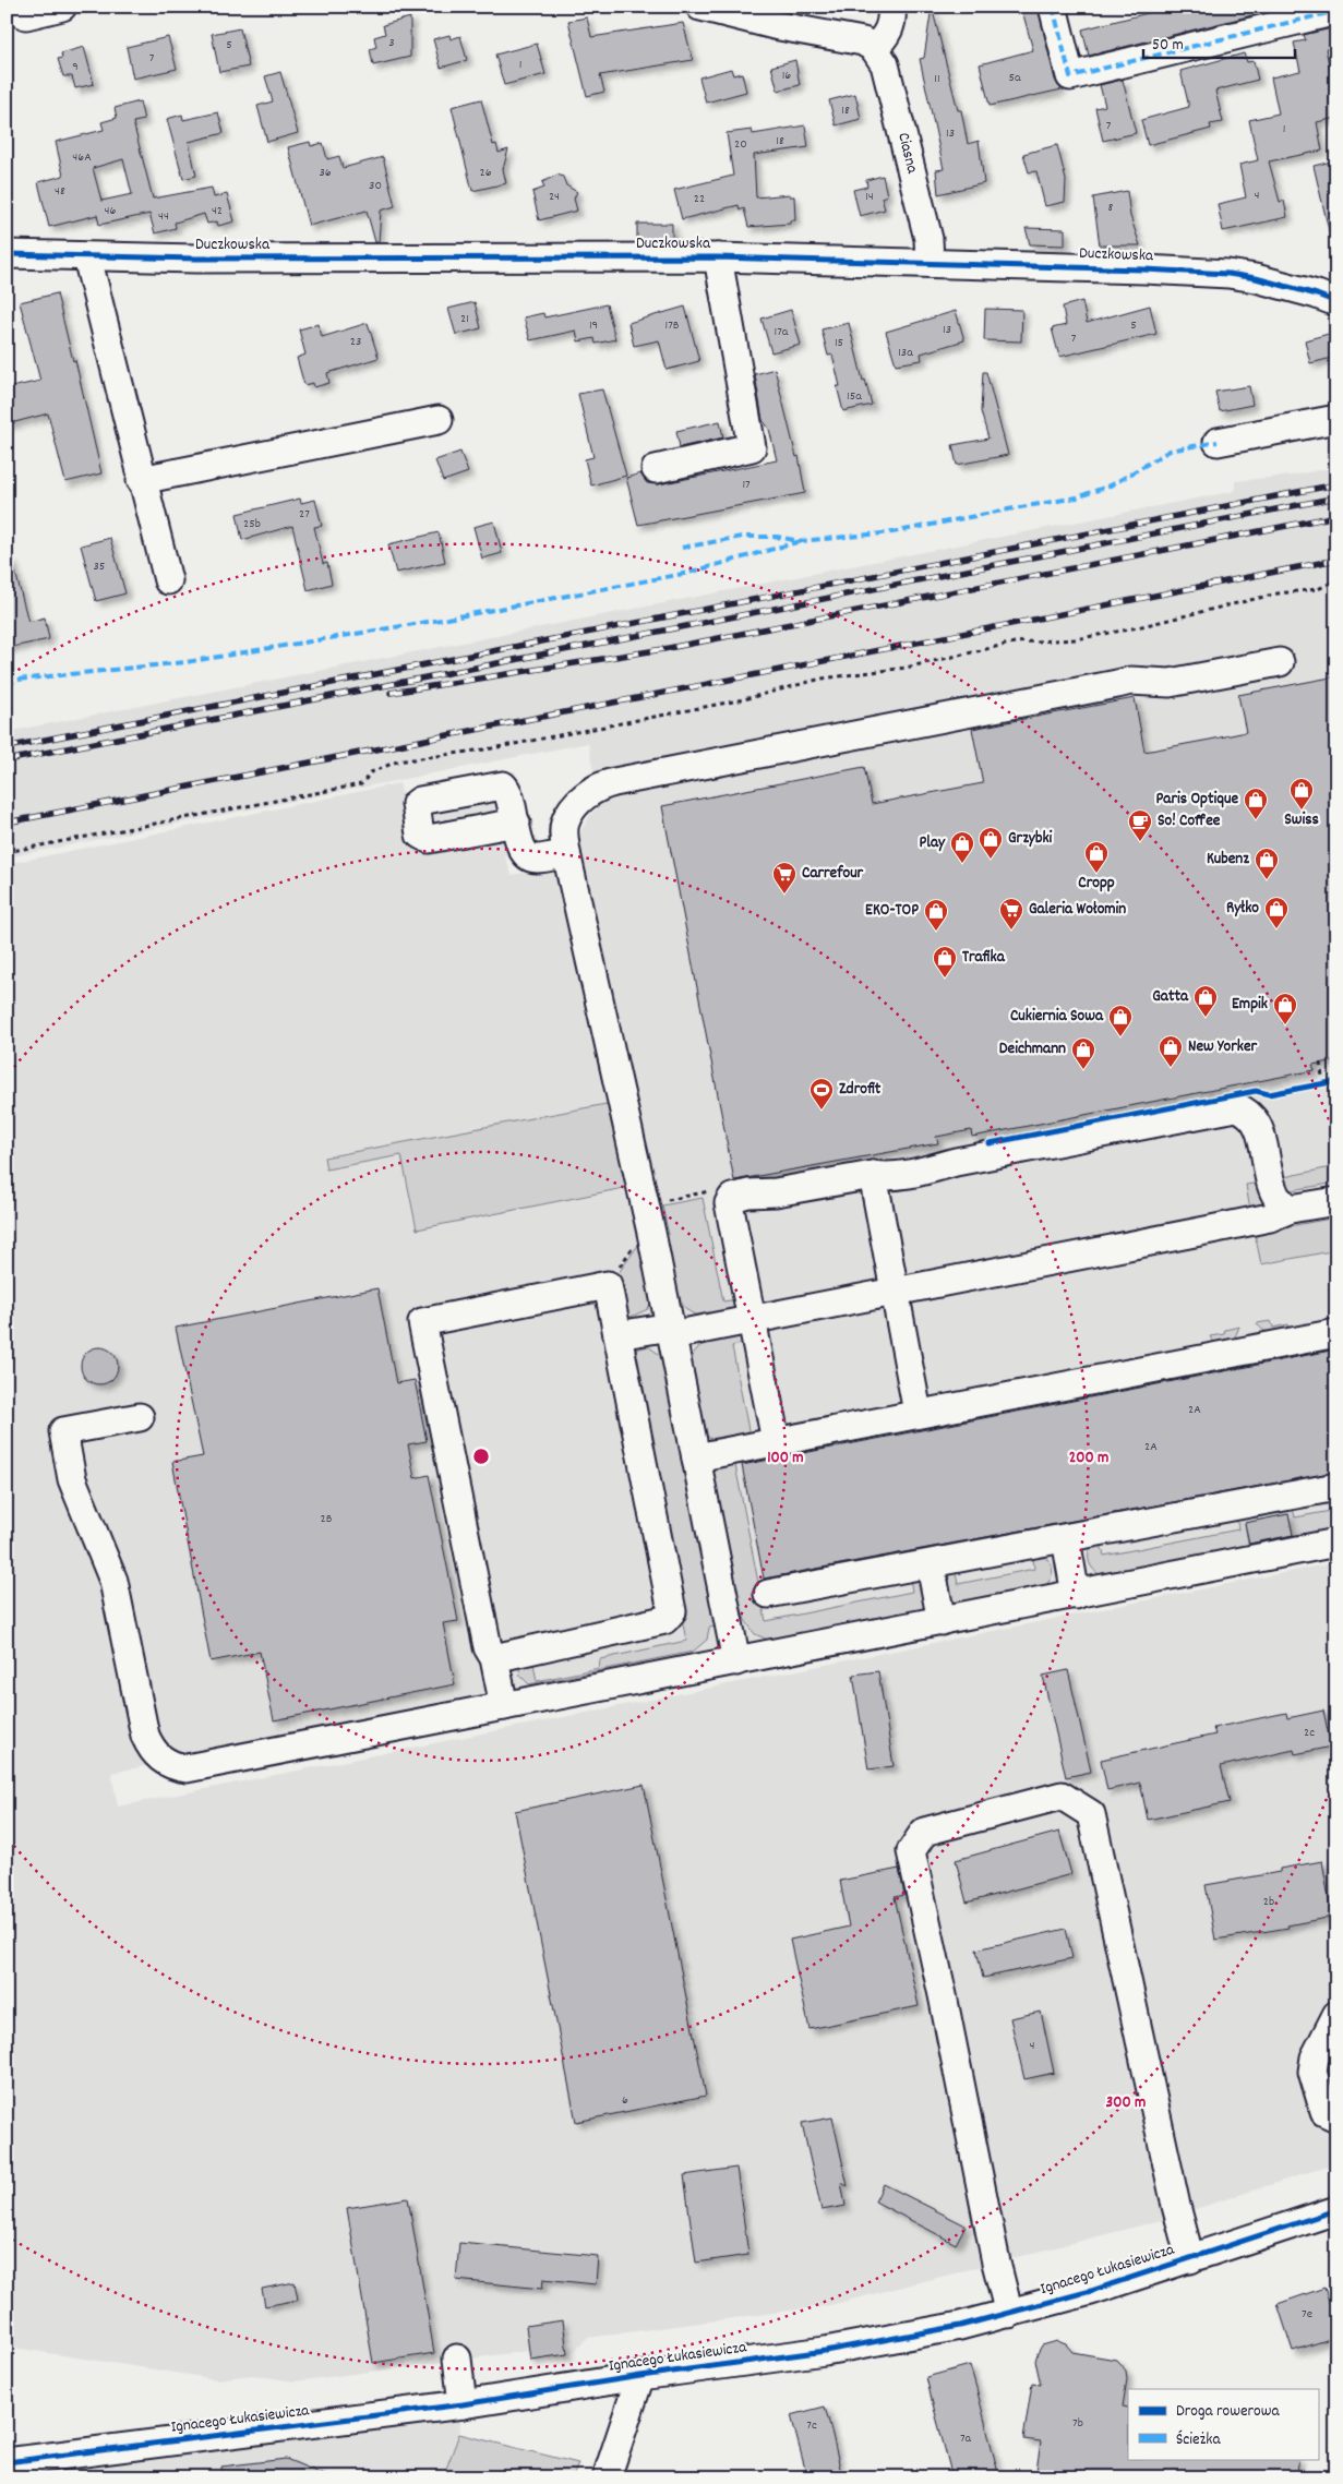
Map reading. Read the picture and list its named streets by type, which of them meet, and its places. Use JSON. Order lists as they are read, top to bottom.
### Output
{
  "streets": {
    "street": ["Ciasna", "Duczkowska", "Ignacego Łukasiewicza"]
  },
  "crossings": [
    ["Ciasna", "Duczkowska"]
  ],
  "places": {
    "shop": [
      "Swiss",
      "Paris Optique",
      "Grzybki",
      "Play",
      "Cropp",
      "Kubenz",
      "Ryłko",
      "EKO-TOP",
      "Trafika",
      "Gatta",
      "Empik",
      "Cukiernia Sowa",
      "New Yorker",
      "Deichmann"
    ],
    "cafe": ["So! Coffee"],
    "supermarket": ["Carrefour", "Galeria Wołomin"],
    "sports": ["Zdrofit"]
  },
  "house_numbers": [
    "3",
    "5",
    "7",
    "1",
    "9",
    "16",
    "5a",
    "11",
    "18",
    "7",
    "1",
    "13",
    "18",
    "20",
    "46A",
    "36",
    "26",
    "30",
    "48",
    "4",
    "24",
    "14",
    "22",
    "8",
    "46",
    "42",
    "44",
    "21",
    "19",
    "17B",
    "5",
    "13",
    "17a",
    "7",
    "23",
    "15",
    "13a",
    "15a",
    "17",
    "27",
    "25b",
    "35",
    "2A",
    "2A",
    "2B",
    "2c",
    "2b",
    "4",
    "6",
    "7e",
    "7b",
    "7c",
    "7a"
  ],
  "legend": ["Droga rowerowa", "Ścieżka"],
  "scale_bar": "50 m",
  "rings": ["100 m", "200 m", "300 m"]
}
